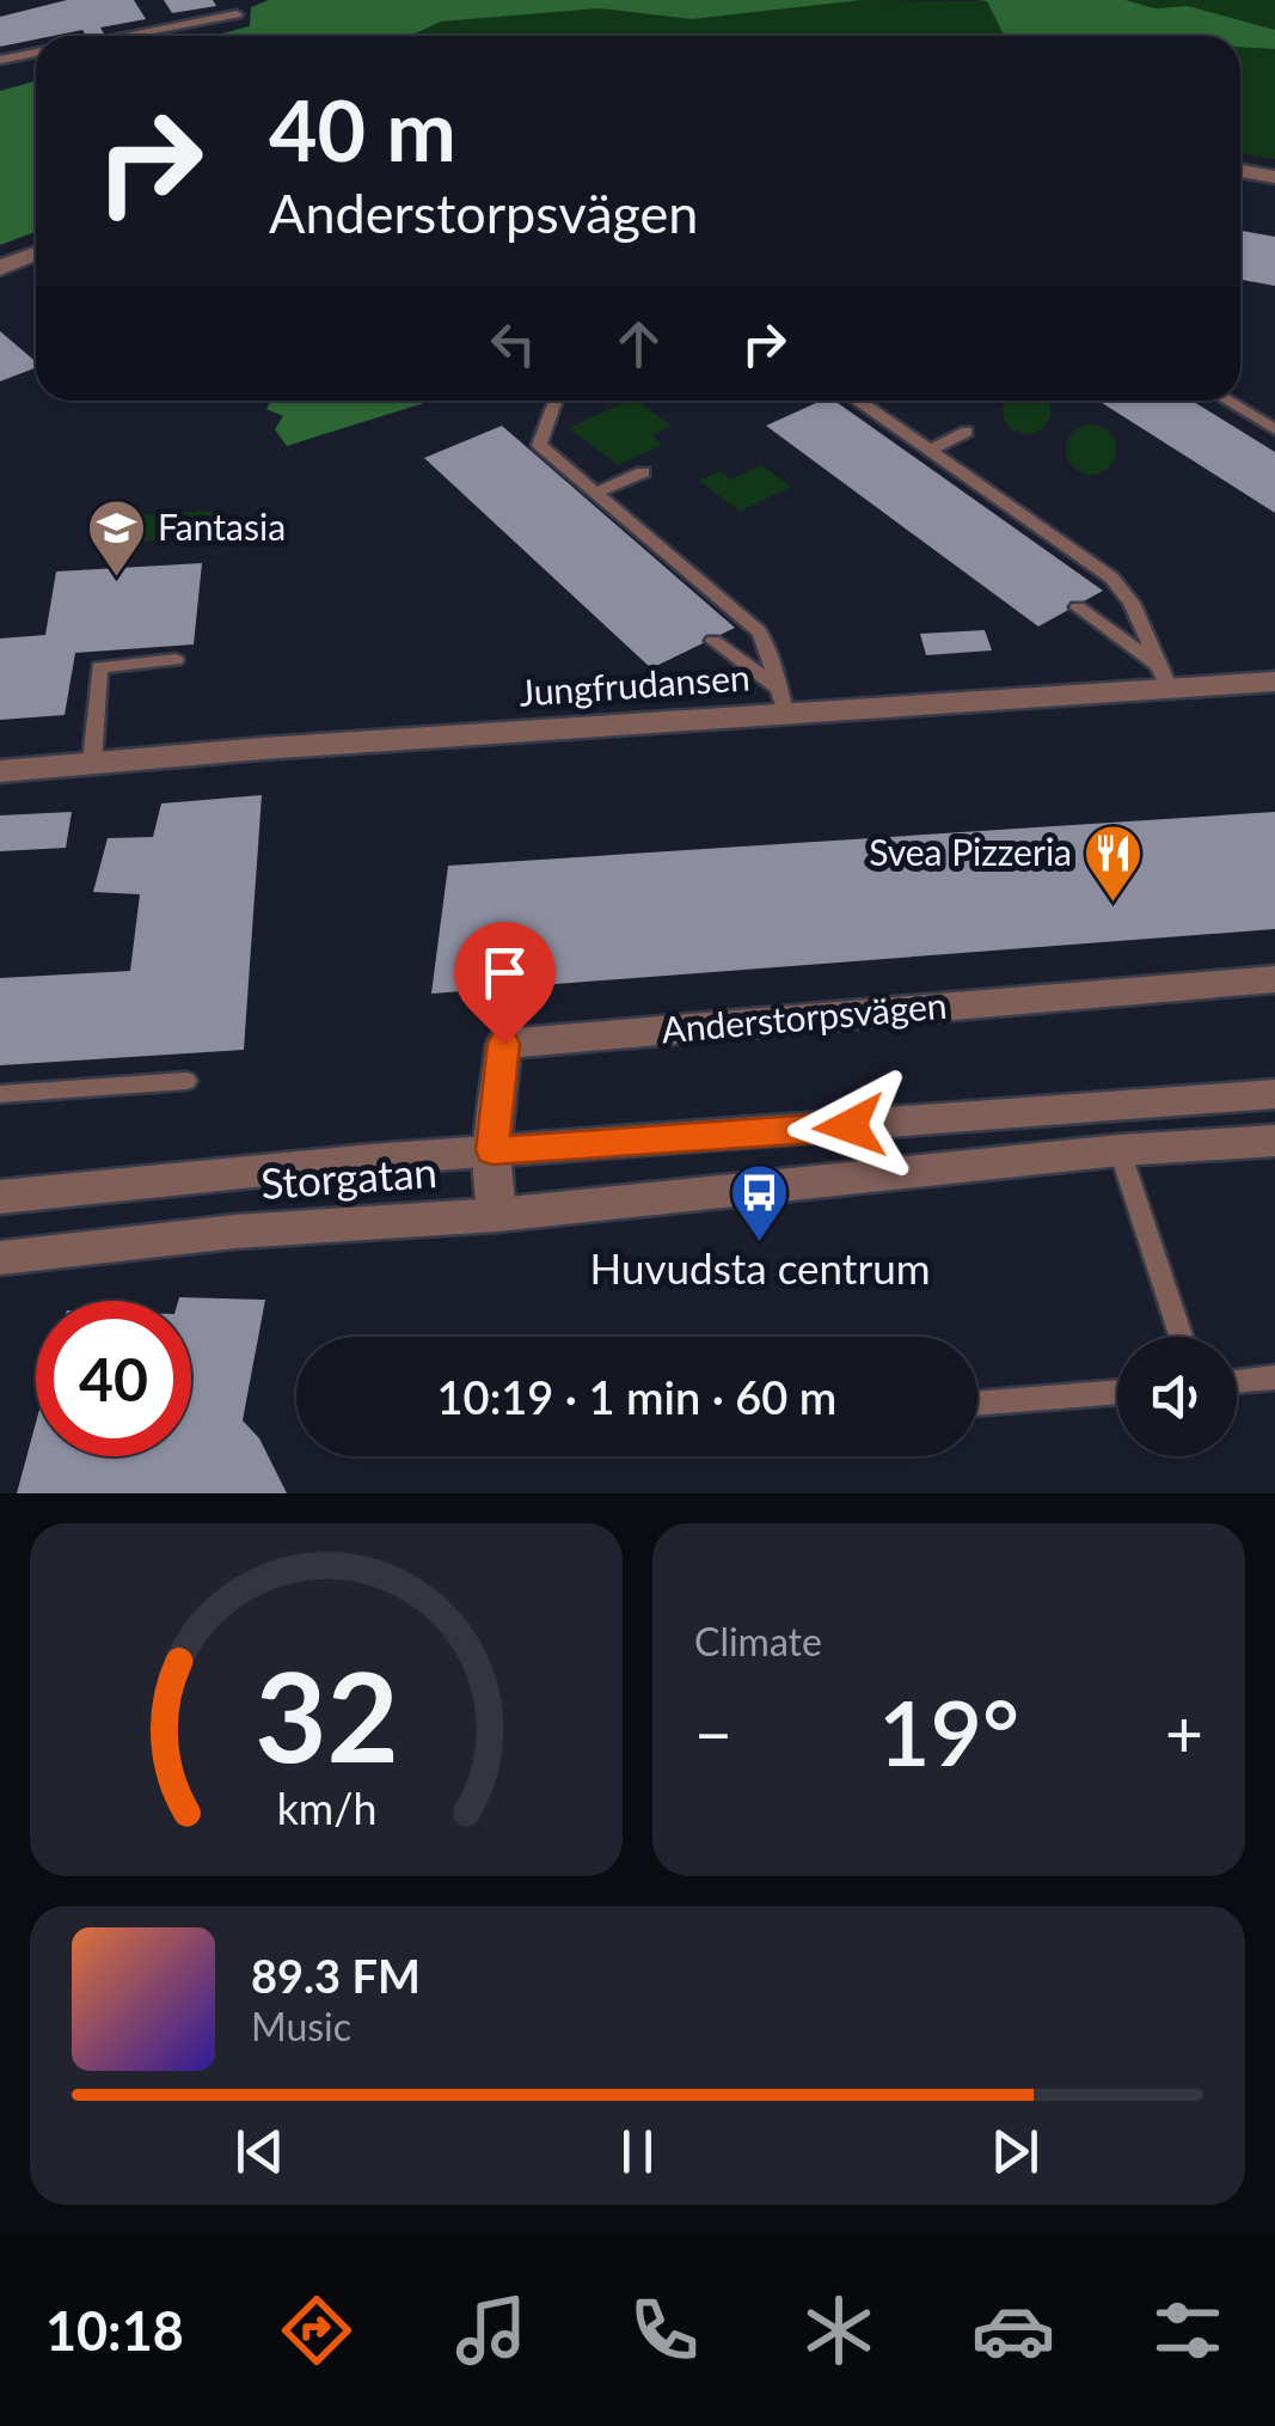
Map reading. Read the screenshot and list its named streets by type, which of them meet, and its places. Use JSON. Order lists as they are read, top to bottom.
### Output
{
  "streets": {
    "street": ["Jungfrudansen", "Anderstorpsvägen", "Storgatan"]
  },
  "crossings": [
    ["Anderstorpsvägen", "Storgatan"]
  ],
  "places": {
    "school or university": ["Fantasia"],
    "restaurant": ["Svea Pizzeria"],
    "bus stop": ["Huvudsta centrum"]
  },
  "page": {
    "turn": ["40 m", "Anderstorpsvägen"],
    "limit": "40",
    "trip": "10:19 · 1 min · 60 m",
    "tile": "Climate",
    "heat": ["−", "19°", "+"],
    "song": ["89.3 FM", "Music"],
    "tabs": "10:18",
    "gauge": ["32", "km/h"]
  }
}
